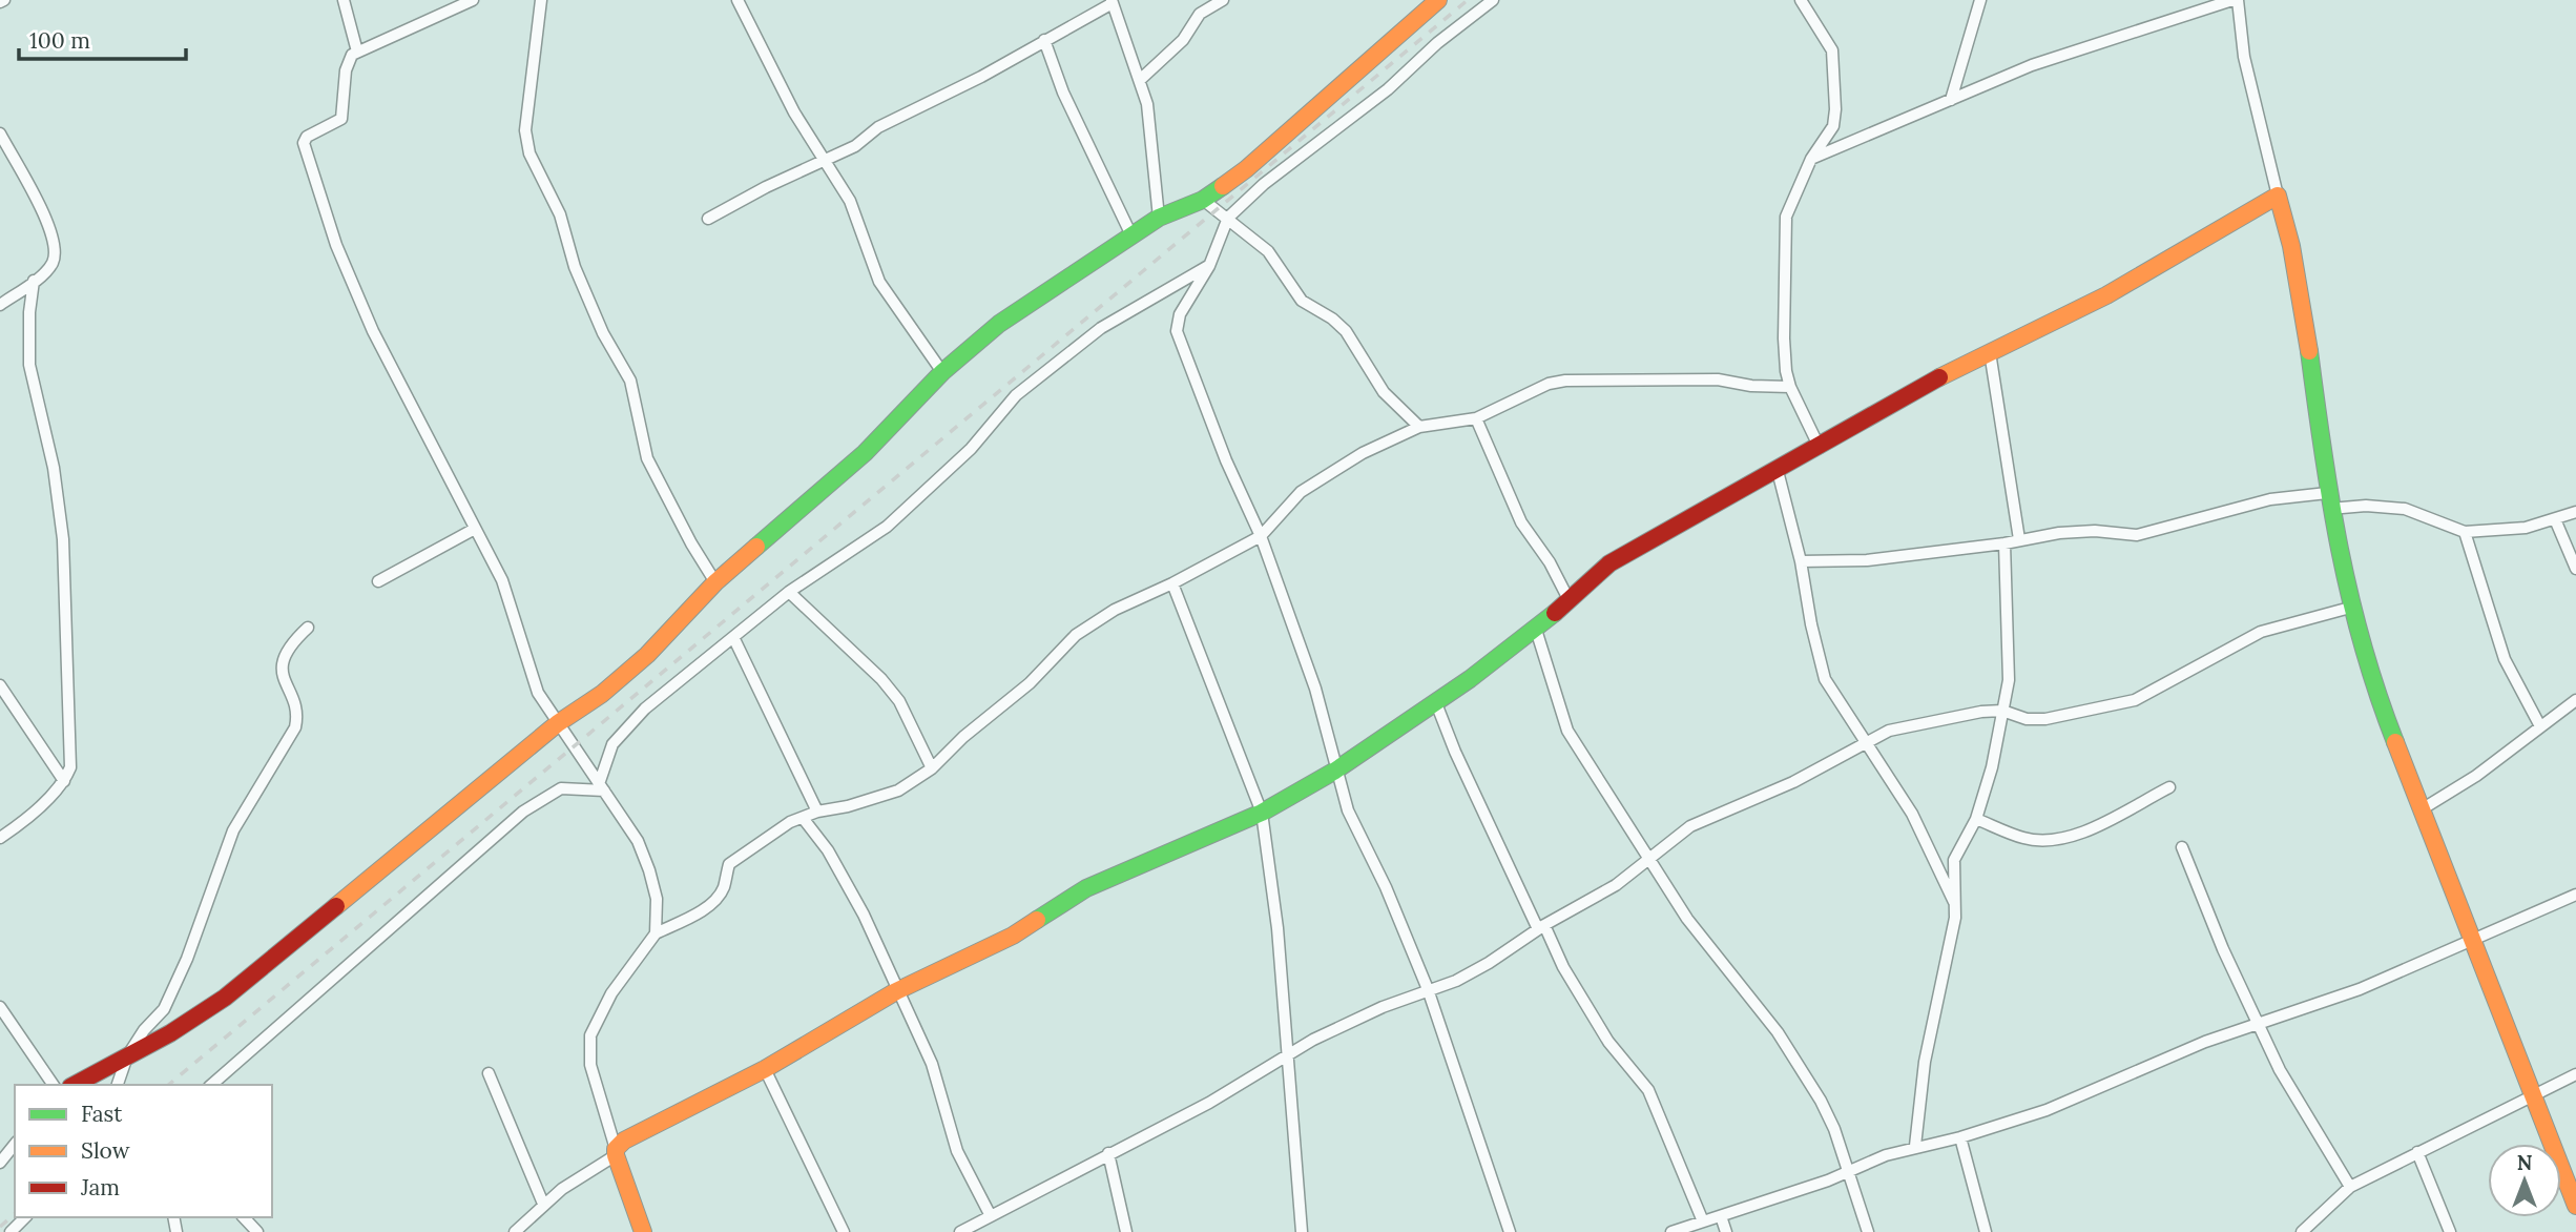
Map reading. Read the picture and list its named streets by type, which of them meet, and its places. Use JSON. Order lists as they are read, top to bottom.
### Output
{
  "legend": ["Fast", "Slow", "Jam"],
  "scale_bar": "100 m",
  "north": "top"
}
